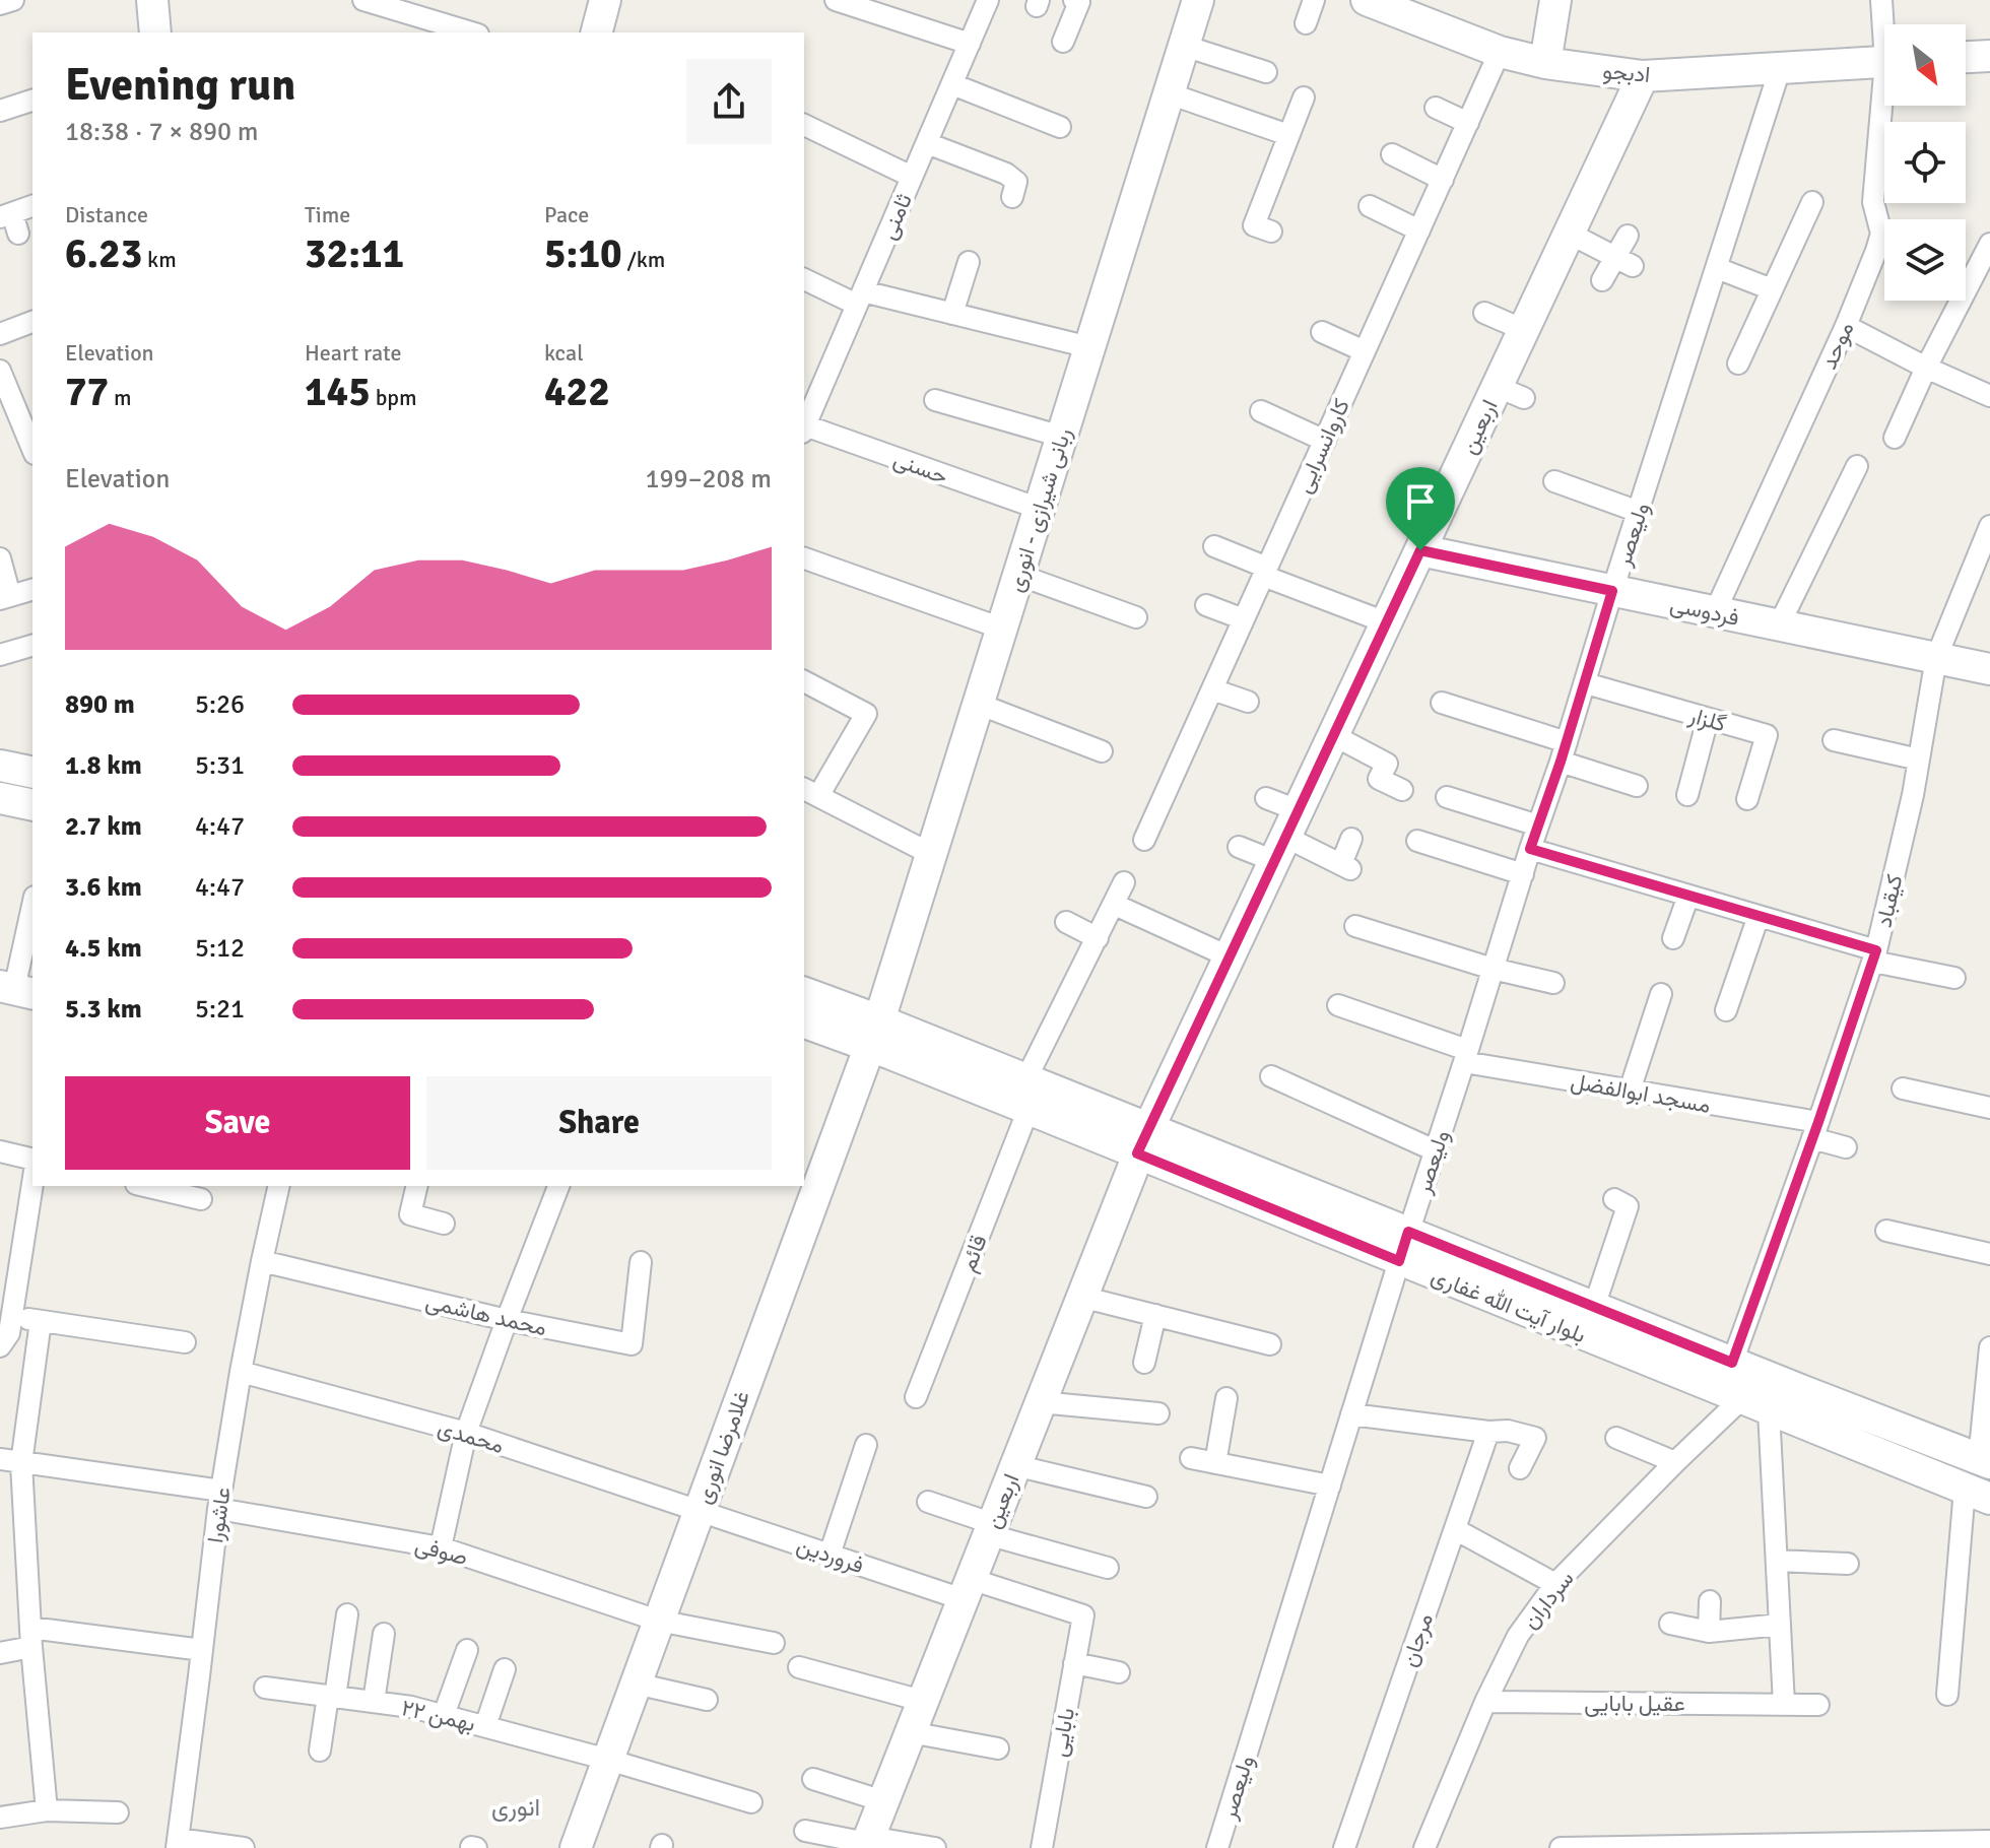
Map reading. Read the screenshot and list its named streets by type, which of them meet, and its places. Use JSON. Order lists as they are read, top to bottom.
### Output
{
  "streets": {
    "street": [
      "ادبجو",
      "ثامنی",
      "موحد",
      "اربعین",
      "کاروانسرایی",
      "حسنی",
      "ربانی شیرازی - انوری",
      "ولیعصر",
      "فردوسی",
      "گلزار",
      "کیقباد",
      "مسجد ابوالفضل",
      "قائم",
      "بلوار آیت الله غفاری",
      "محمد هاشمی",
      "محمدی",
      "غلامرضا انوری",
      "عاشورا",
      "صوفی",
      "فروردین",
      "سرداران",
      "مرجان",
      "عقیل بابایی",
      "۲۲ بهمن",
      "بابایی"
    ]
  },
  "crossings": [
    ["ادبجو", "اربعین"],
    ["ادبجو", "کاروانسرایی"],
    ["ادبجو", "ولیعصر"],
    ["موحد", "فردوسی"],
    ["اربعین", "فردوسی"],
    ["اربعین", "بلوار آیت الله غفاری"],
    ["اربعین", "فروردین"],
    ["حسنی", "ربانی شیرازی - انوری"],
    ["ربانی شیرازی - انوری", "بلوار آیت الله غفاری"],
    ["ربانی شیرازی - انوری", "غلامرضا انوری"],
    ["ولیعصر", "فردوسی"],
    ["ولیعصر", "گلزار"],
    ["ولیعصر", "مسجد ابوالفضل"],
    ["ولیعصر", "بلوار آیت الله غفاری"],
    ["فردوسی", "کیقباد"],
    ["کیقباد", "مسجد ابوالفضل"],
    ["کیقباد", "بلوار آیت الله غفاری"],
    ["قائم", "بلوار آیت الله غفاری"],
    ["بلوار آیت الله غفاری", "غلامرضا انوری"],
    ["بلوار آیت الله غفاری", "سرداران"],
    ["محمد هاشمی", "عاشورا"],
    ["محمدی", "غلامرضا انوری"],
    ["محمدی", "عاشورا"],
    ["محمدی", "فروردین"],
    ["غلامرضا انوری", "صوفی"],
    ["غلامرضا انوری", "فروردین"],
    ["غلامرضا انوری", "۲۲ بهمن"],
    ["عاشورا", "صوفی"],
    ["فروردین", "بابایی"],
    ["سرداران", "عقیل بابایی"]
  ],
  "districts": ["انوری"],
  "north": "bottom right",
  "page": {
    "heading": ["Evening run", "18:38 · 7 × 890 m"],
    "stats": [
      ["Distance", "6.23 km"],
      ["Time", "32:11"],
      ["Pace", "5:10 /km"],
      ["Elevation", "77 m"],
      ["Heart rate", "145 bpm"],
      ["kcal", "422"]
    ],
    "chart": ["Elevation", "199–208 m"],
    "list": [
      {
        "name": "890 m",
        "note": "5:26"
      },
      {
        "name": "1.8 km",
        "note": "5:31"
      },
      {
        "name": "2.7 km",
        "note": "4:47"
      },
      {
        "name": "3.6 km",
        "note": "4:47"
      },
      {
        "name": "4.5 km",
        "note": "5:12"
      },
      {
        "name": "5.3 km",
        "note": "5:21"
      }
    ],
    "buttons": ["Save", "Share"]
  }
}
